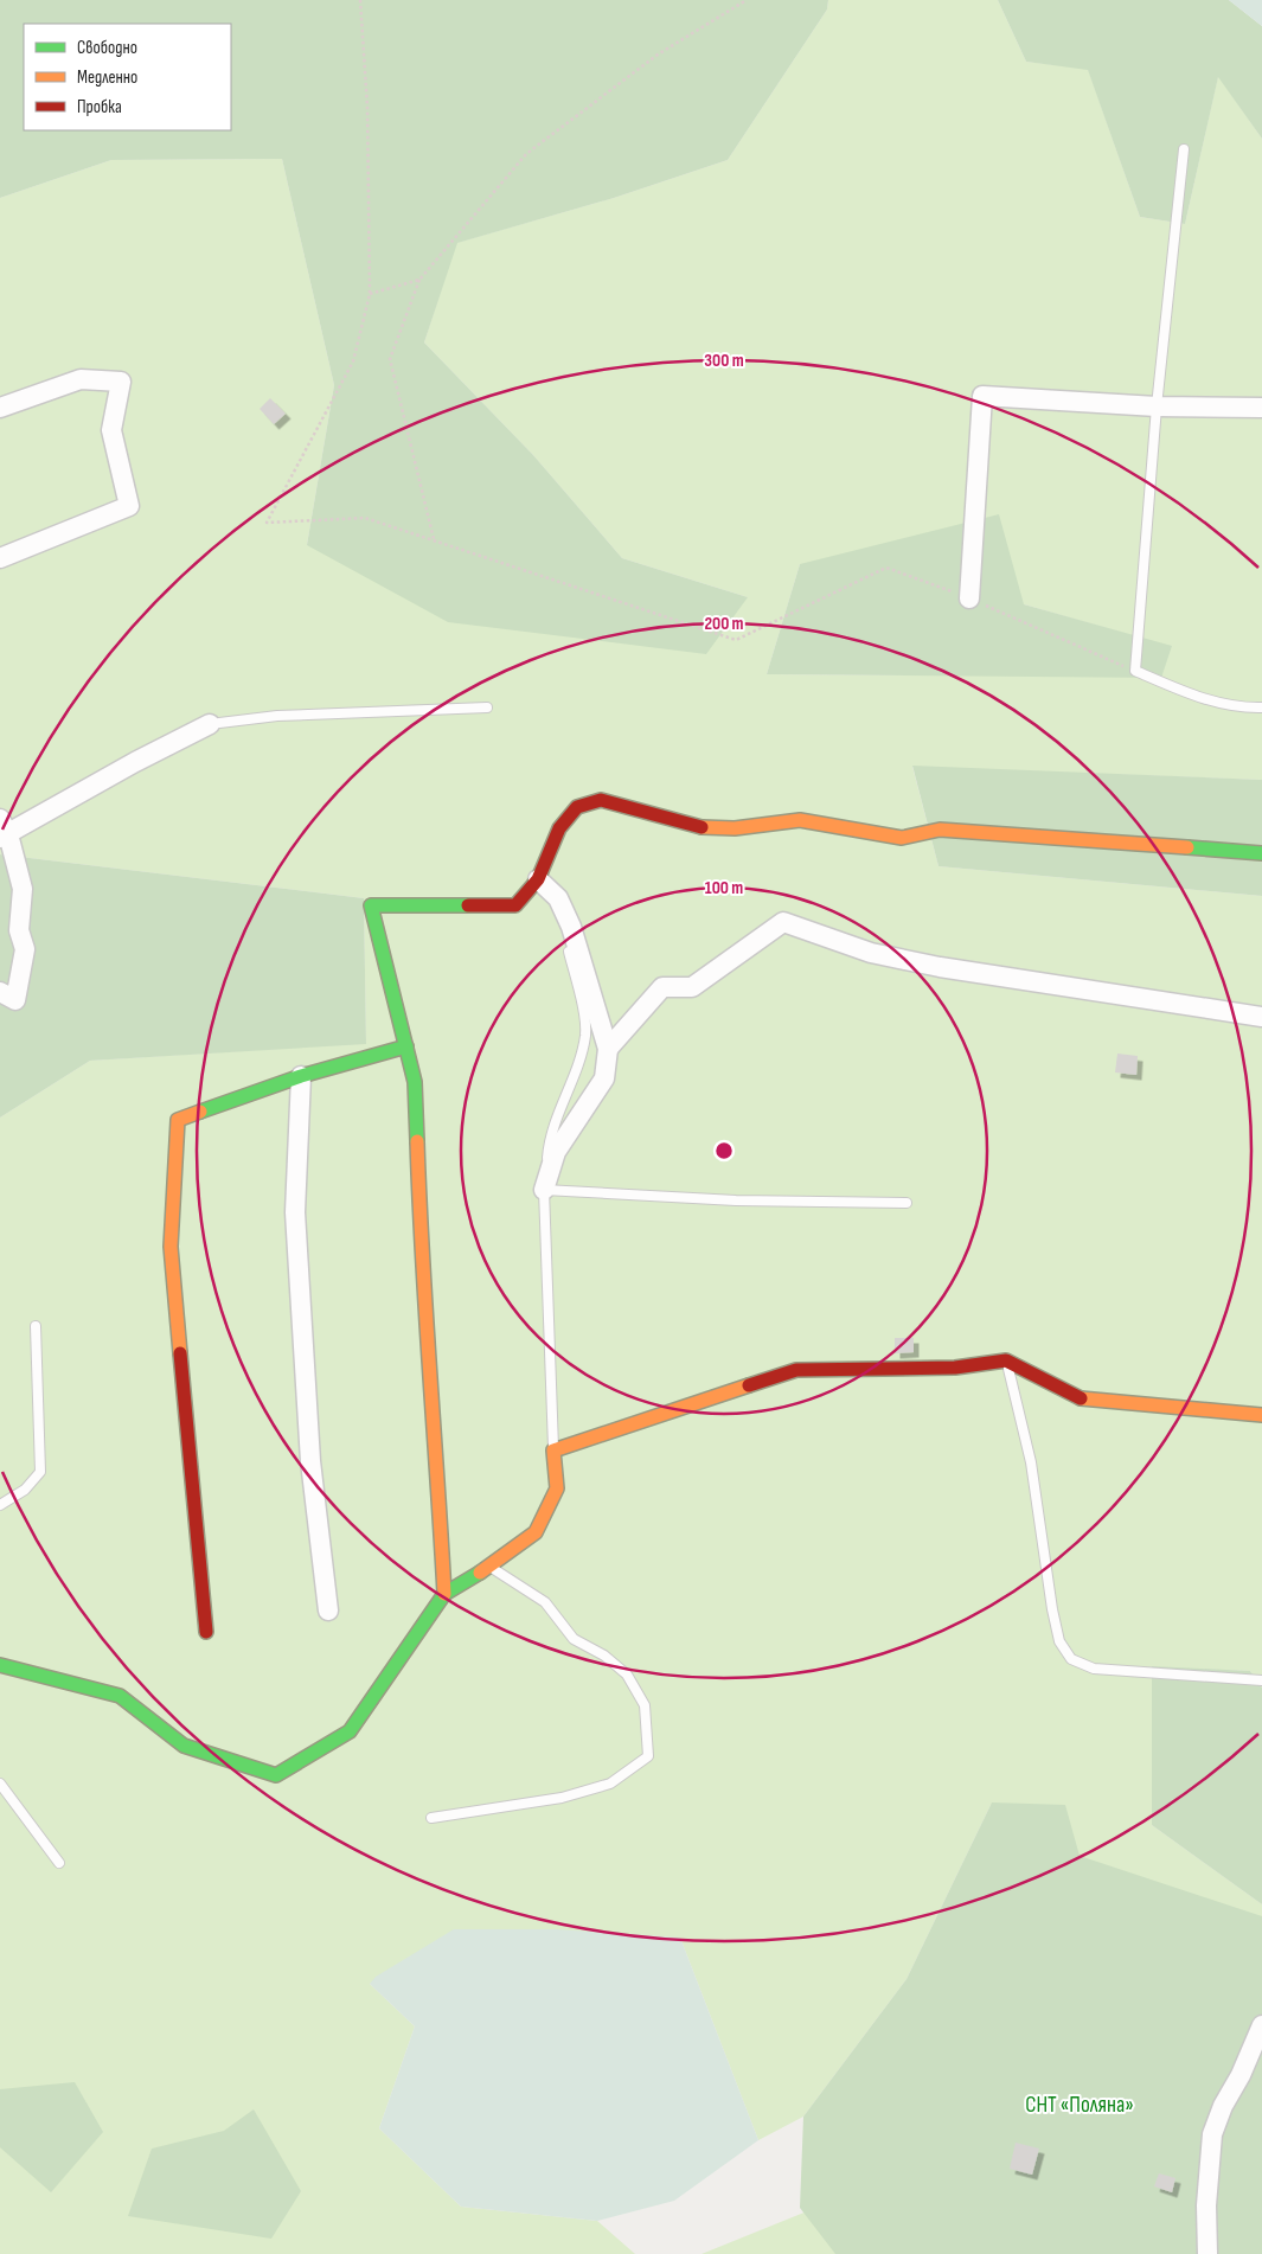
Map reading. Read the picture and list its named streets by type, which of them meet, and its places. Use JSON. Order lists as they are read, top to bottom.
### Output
{
  "parks": ["СНТ «Поляна»"],
  "legend": ["Свободно", "Медленно", "Пробка"],
  "rings": ["300 m", "200 m", "100 m"]
}
